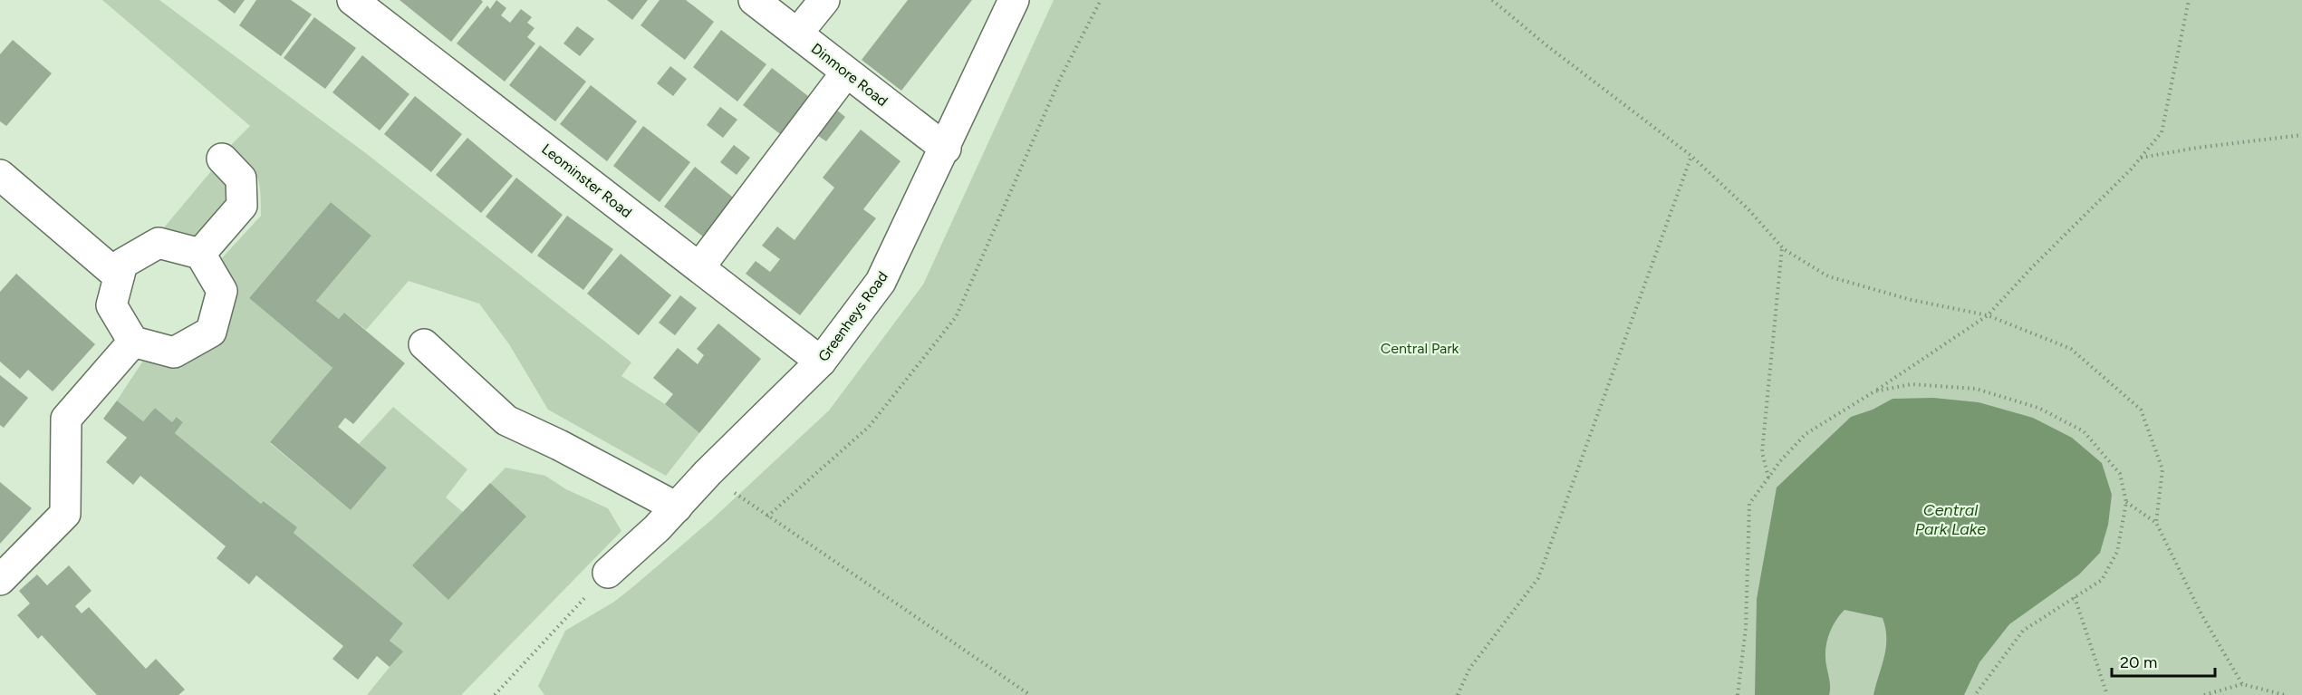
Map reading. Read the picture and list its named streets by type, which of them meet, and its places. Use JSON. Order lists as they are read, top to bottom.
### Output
{
  "streets": {
    "street": ["Dinmore Road", "Leominster Road", "Greenheys Road"]
  },
  "crossings": [
    ["Dinmore Road", "Greenheys Road"],
    ["Leominster Road", "Greenheys Road"]
  ],
  "water": ["Central Park Lake"],
  "parks": ["Central Park"],
  "scale_bar": "20 m"
}
